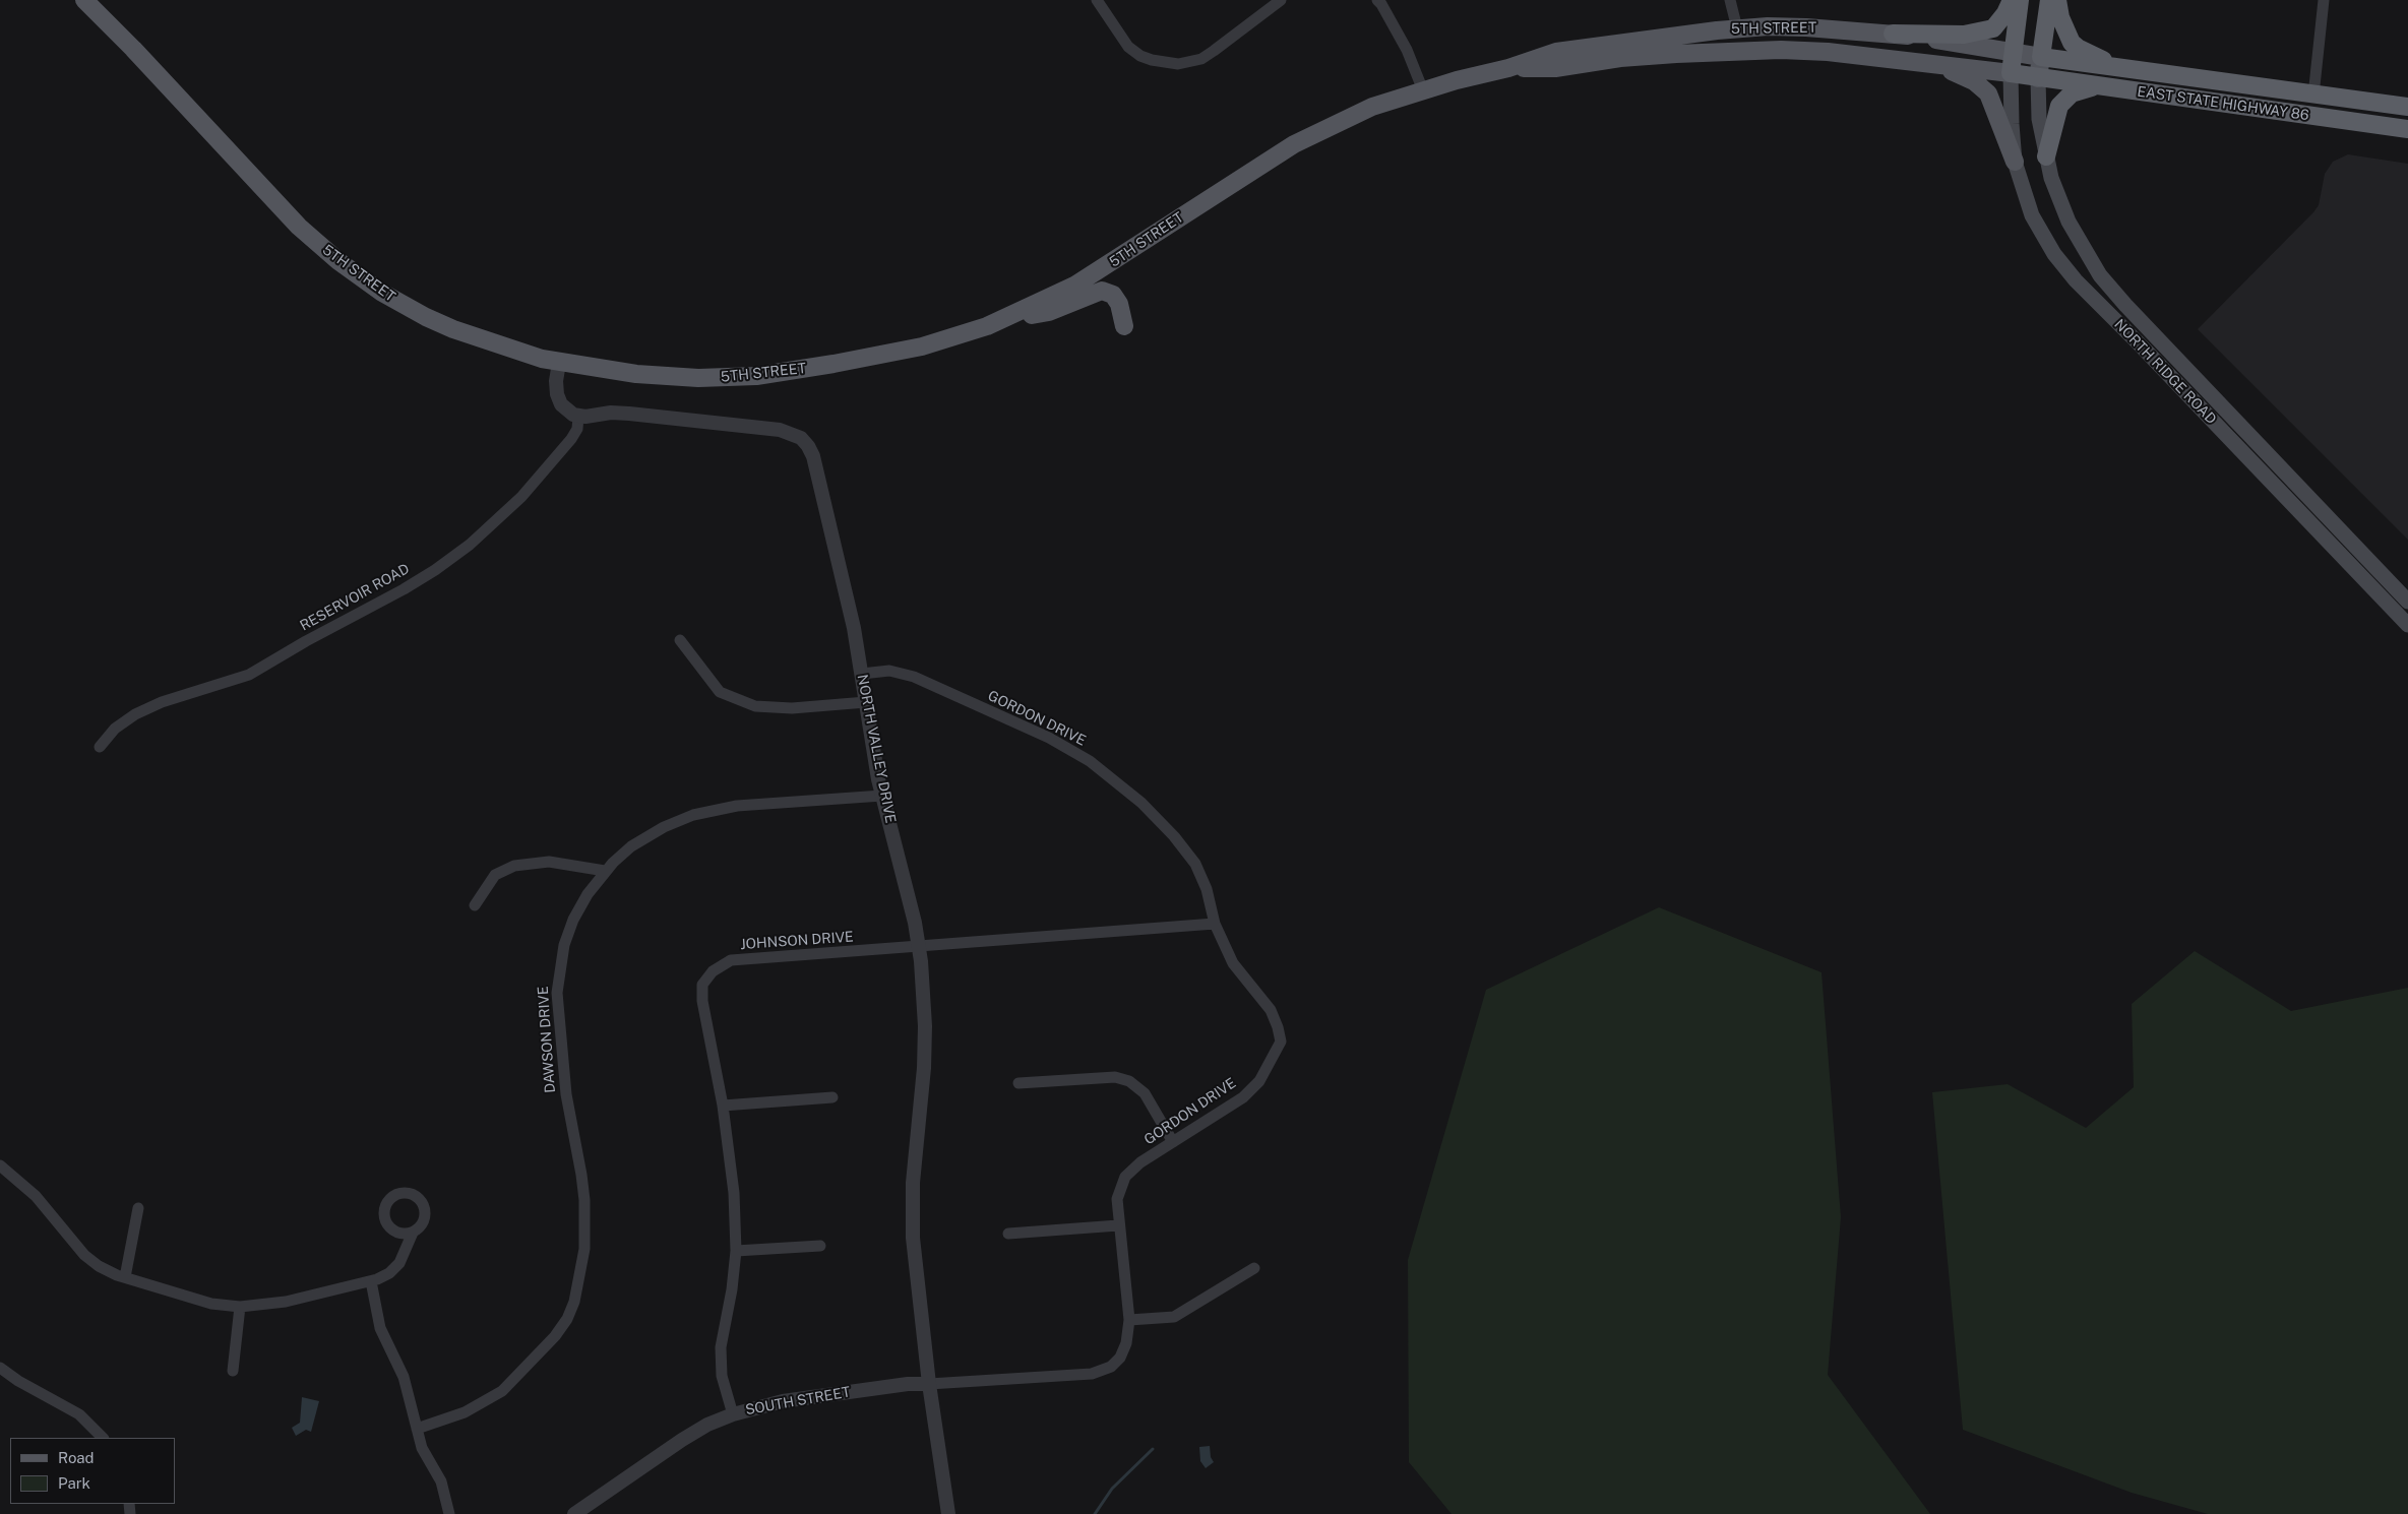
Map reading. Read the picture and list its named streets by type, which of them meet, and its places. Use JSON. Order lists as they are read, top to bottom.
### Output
{
  "streets": {
    "highway": ["5TH STREET", "EAST STATE HIGHWAY 86"],
    "main road": ["NORTH RIDGE ROAD"],
    "street": [
      "RESERVOIR ROAD",
      "GORDON DRIVE",
      "NORTH VALLEY DRIVE",
      "JOHNSON DRIVE",
      "DAWSON DRIVE",
      "SOUTH STREET"
    ]
  },
  "crossings": [
    ["5TH STREET", "EAST STATE HIGHWAY 86"],
    ["5TH STREET", "NORTH RIDGE ROAD"],
    ["EAST STATE HIGHWAY 86", "NORTH RIDGE ROAD"],
    ["RESERVOIR ROAD", "NORTH VALLEY DRIVE"],
    ["GORDON DRIVE", "NORTH VALLEY DRIVE"],
    ["GORDON DRIVE", "JOHNSON DRIVE"],
    ["GORDON DRIVE", "SOUTH STREET"],
    ["NORTH VALLEY DRIVE", "JOHNSON DRIVE"],
    ["NORTH VALLEY DRIVE", "DAWSON DRIVE"],
    ["NORTH VALLEY DRIVE", "SOUTH STREET"],
    ["JOHNSON DRIVE", "SOUTH STREET"]
  ],
  "legend": ["Road", "Park"]
}
